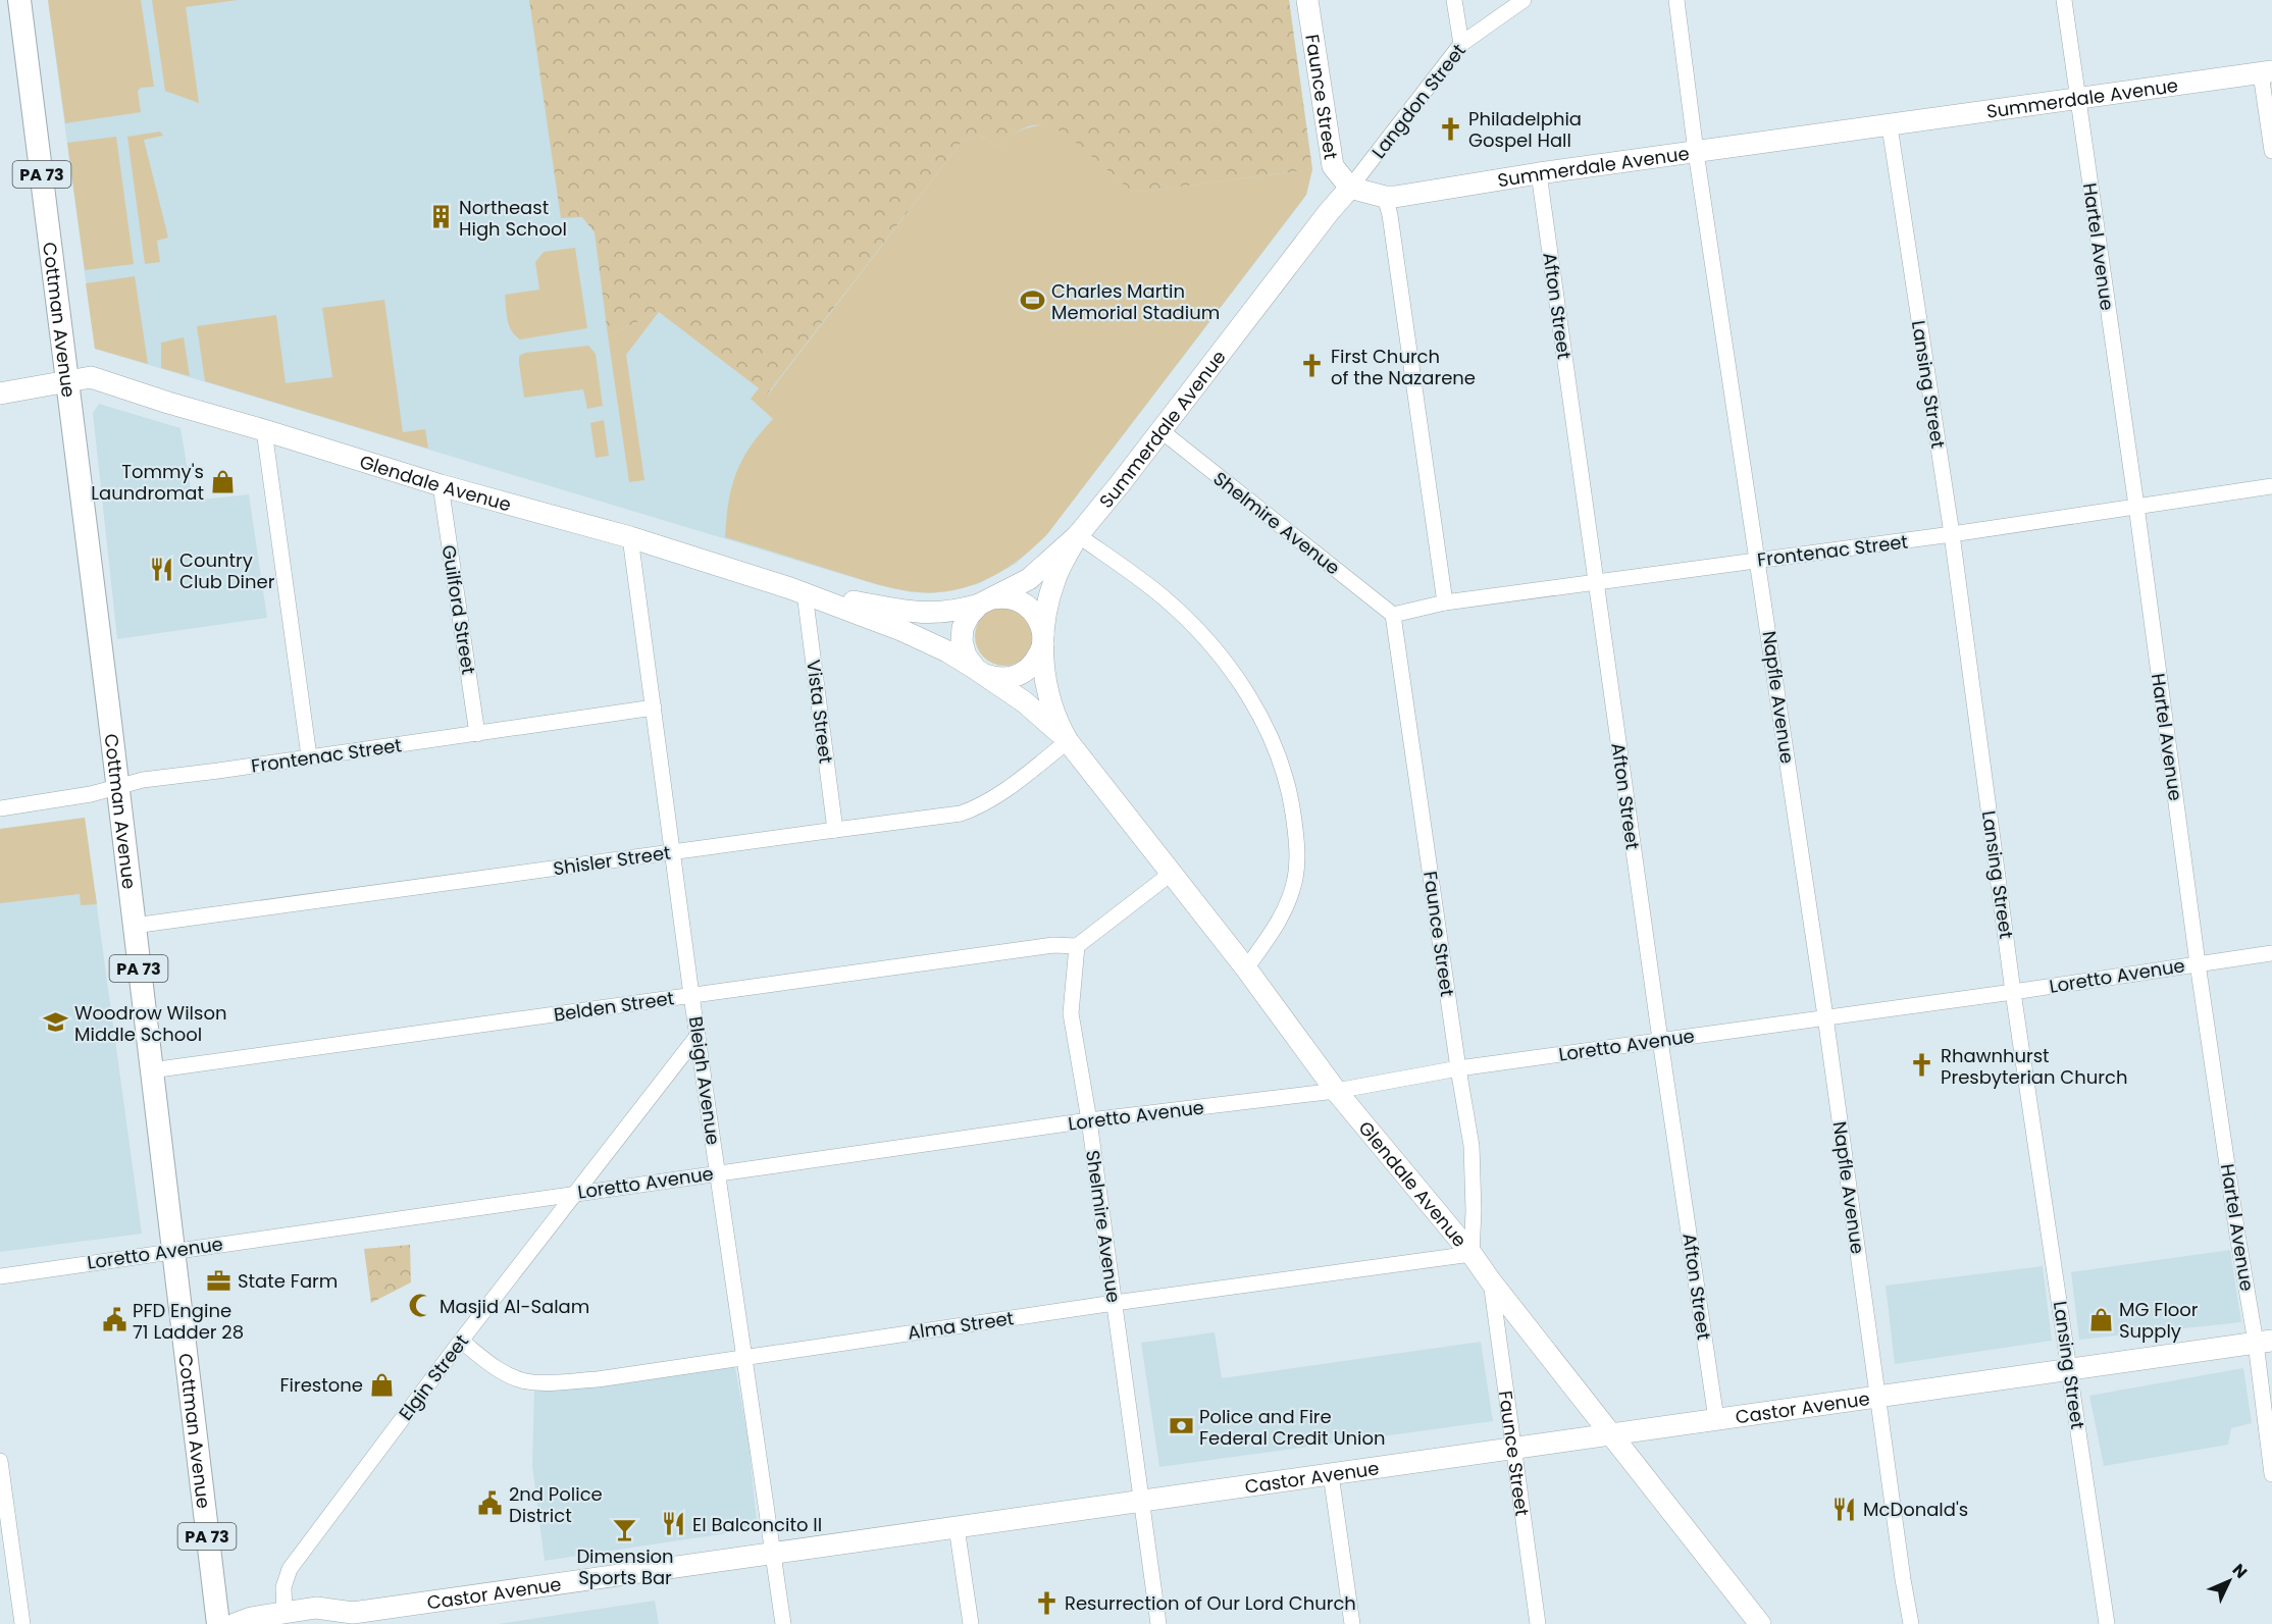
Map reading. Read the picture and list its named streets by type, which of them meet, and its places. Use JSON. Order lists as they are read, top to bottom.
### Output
{
  "streets": {
    "main road": ["PA 73", "Cottman Avenue"],
    "street": [
      "Faunce Street",
      "Summerdale Avenue",
      "Langdon Street",
      "Hartel Avenue",
      "Afton Street",
      "Lansing Street",
      "Glendale Avenue",
      "Shelmire Avenue",
      "Frontenac Street",
      "Guilford Street",
      "Napfle Avenue",
      "Vista Street",
      "Shisler Street",
      "Loretto Avenue",
      "Belden Street",
      "Bleigh Avenue",
      "Alma Street",
      "Elgin Street",
      "Castor Avenue"
    ]
  },
  "crossings": [
    ["Faunce Street", "Summerdale Avenue"],
    ["Faunce Street", "Langdon Street"],
    ["Faunce Street", "Glendale Avenue"],
    ["Faunce Street", "Shelmire Avenue"],
    ["Faunce Street", "Frontenac Street"],
    ["Faunce Street", "Loretto Avenue"],
    ["Faunce Street", "Alma Street"],
    ["Faunce Street", "Castor Avenue"],
    ["Summerdale Avenue", "Langdon Street"],
    ["Summerdale Avenue", "Hartel Avenue"],
    ["Summerdale Avenue", "Afton Street"],
    ["Summerdale Avenue", "Lansing Street"],
    ["Summerdale Avenue", "Glendale Avenue"],
    ["Summerdale Avenue", "Shelmire Avenue"],
    ["Summerdale Avenue", "Napfle Avenue"],
    ["Hartel Avenue", "Frontenac Street"],
    ["Hartel Avenue", "Loretto Avenue"],
    ["Hartel Avenue", "Castor Avenue"],
    ["Afton Street", "Frontenac Street"],
    ["Afton Street", "Loretto Avenue"],
    ["Afton Street", "Castor Avenue"],
    ["Cottman Avenue", "Glendale Avenue"],
    ["Cottman Avenue", "Frontenac Street"],
    ["Cottman Avenue", "Shisler Street"],
    ["Cottman Avenue", "Loretto Avenue"],
    ["Cottman Avenue", "Belden Street"],
    ["Lansing Street", "Frontenac Street"],
    ["Lansing Street", "Loretto Avenue"],
    ["Lansing Street", "Castor Avenue"],
    ["Glendale Avenue", "Guilford Street"],
    ["Glendale Avenue", "Vista Street"],
    ["Glendale Avenue", "Shisler Street"],
    ["Glendale Avenue", "Loretto Avenue"],
    ["Glendale Avenue", "Bleigh Avenue"],
    ["Glendale Avenue", "Alma Street"],
    ["Glendale Avenue", "Castor Avenue"],
    ["Shelmire Avenue", "Frontenac Street"],
    ["Shelmire Avenue", "Loretto Avenue"],
    ["Shelmire Avenue", "Belden Street"],
    ["Shelmire Avenue", "Alma Street"],
    ["Shelmire Avenue", "Castor Avenue"],
    ["Frontenac Street", "Guilford Street"],
    ["Frontenac Street", "Napfle Avenue"],
    ["Frontenac Street", "Bleigh Avenue"],
    ["Napfle Avenue", "Loretto Avenue"],
    ["Napfle Avenue", "Castor Avenue"],
    ["Vista Street", "Shisler Street"],
    ["Shisler Street", "Bleigh Avenue"],
    ["Loretto Avenue", "Bleigh Avenue"],
    ["Loretto Avenue", "Elgin Street"],
    ["Belden Street", "Bleigh Avenue"],
    ["Bleigh Avenue", "Alma Street"],
    ["Bleigh Avenue", "Elgin Street"],
    ["Bleigh Avenue", "Castor Avenue"],
    ["Alma Street", "Elgin Street"],
    ["Elgin Street", "Castor Avenue"]
  ],
  "places": {
    "church": [
      "Philadelphia Gospel Hall",
      "First Church of the Nazarene",
      "Rhawnhurst Presbyterian Church",
      "Resurrection of Our Lord Church"
    ],
    "building": ["Northeast High School"],
    "sports": ["Charles Martin Memorial Stadium"],
    "shop": ["Tommy's Laundromat", "MG Floor Supply", "Firestone"],
    "restaurant": ["Country Club Diner", "McDonald's", "El Balconcito II"],
    "school or university": ["Woodrow Wilson Middle School"],
    "office": ["State Farm"],
    "mosque": ["Masjid Al-Salam"],
    "public building": ["PFD Engine 71 Ladder 28", "2nd Police District"],
    "bank": ["Police and Fire Federal Credit Union"],
    "bar": ["Dimension Sports Bar"]
  },
  "north": "top right"
}
